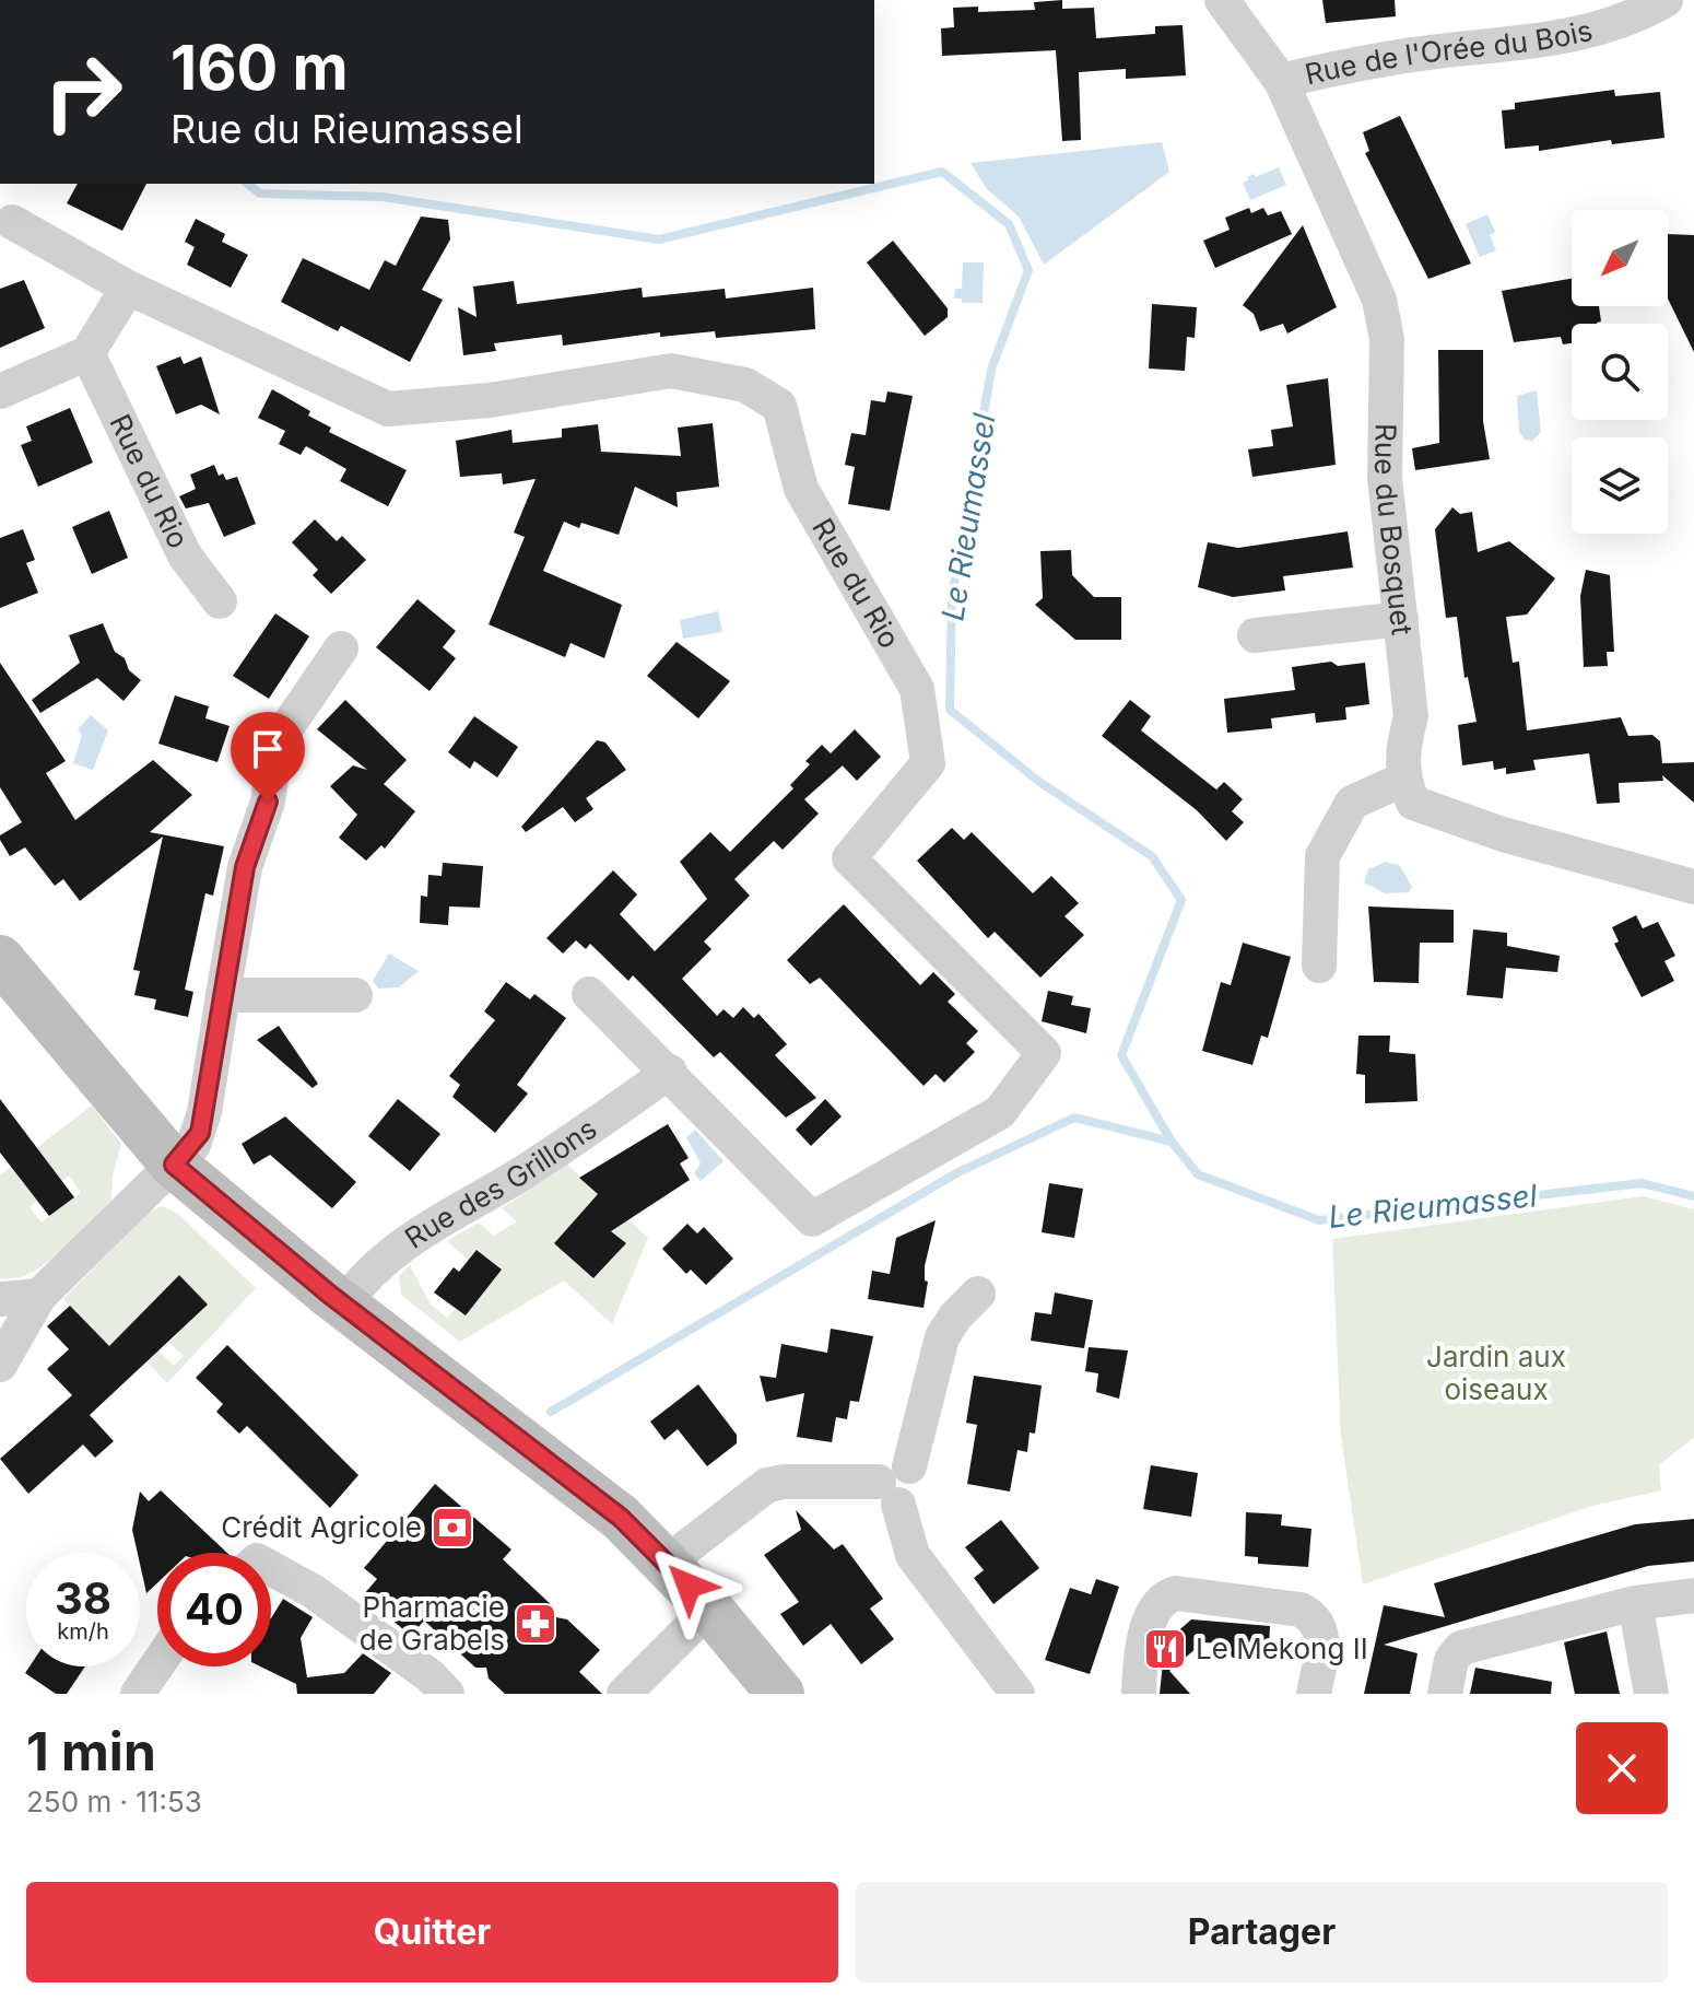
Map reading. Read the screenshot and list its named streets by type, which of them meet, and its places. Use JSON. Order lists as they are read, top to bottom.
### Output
{
  "streets": {
    "street": [
      "Rue de l'Orée du Bois",
      "Rue du Rio",
      "Rue du Bosquet",
      "Rue des Grillons"
    ]
  },
  "crossings": [
    ["Rue de l'Orée du Bois", "Rue du Bosquet"],
    ["Rue du Rio", "Rue des Grillons"]
  ],
  "water": ["Le Rieumassel"],
  "parks": ["Jardin aux oiseaux"],
  "places": {
    "bank": ["Crédit Agricole"],
    "pharmacy": ["Pharmacie de Grabels"],
    "restaurant": ["Le Mekong II"]
  },
  "north": "bottom left",
  "page": {
    "turn": ["160 m", "Rue du Rieumassel"],
    "speed": "38 km/h",
    "limit": "40",
    "heading": ["1 min", "250 m · 11:53"],
    "buttons": ["Quitter", "Partager"]
  }
}
